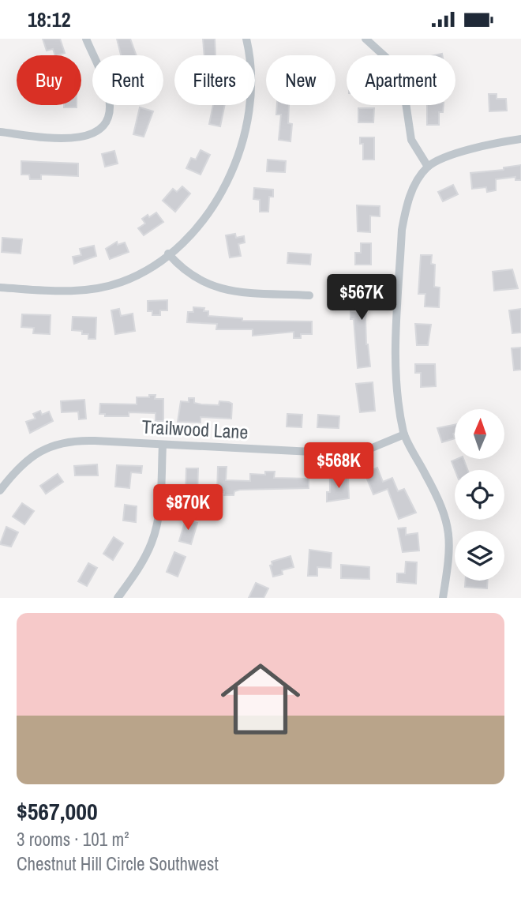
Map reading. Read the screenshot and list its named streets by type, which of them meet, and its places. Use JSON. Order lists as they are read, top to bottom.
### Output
{
  "streets": {
    "street": ["Trailwood Lane"]
  },
  "north": "top",
  "page": {
    "status": "18:12",
    "chip": [
      "Buy",
      "Rent",
      "Filters",
      "New",
      "Apartment"
    ],
    "price": ["$567K", "$568K", "$870K"],
    "list": [
      {
        "name": "$567,000",
        "note": "3 rooms · 101 m² · Chestnut Hill Circle Southwest"
      }
    ]
  }
}
